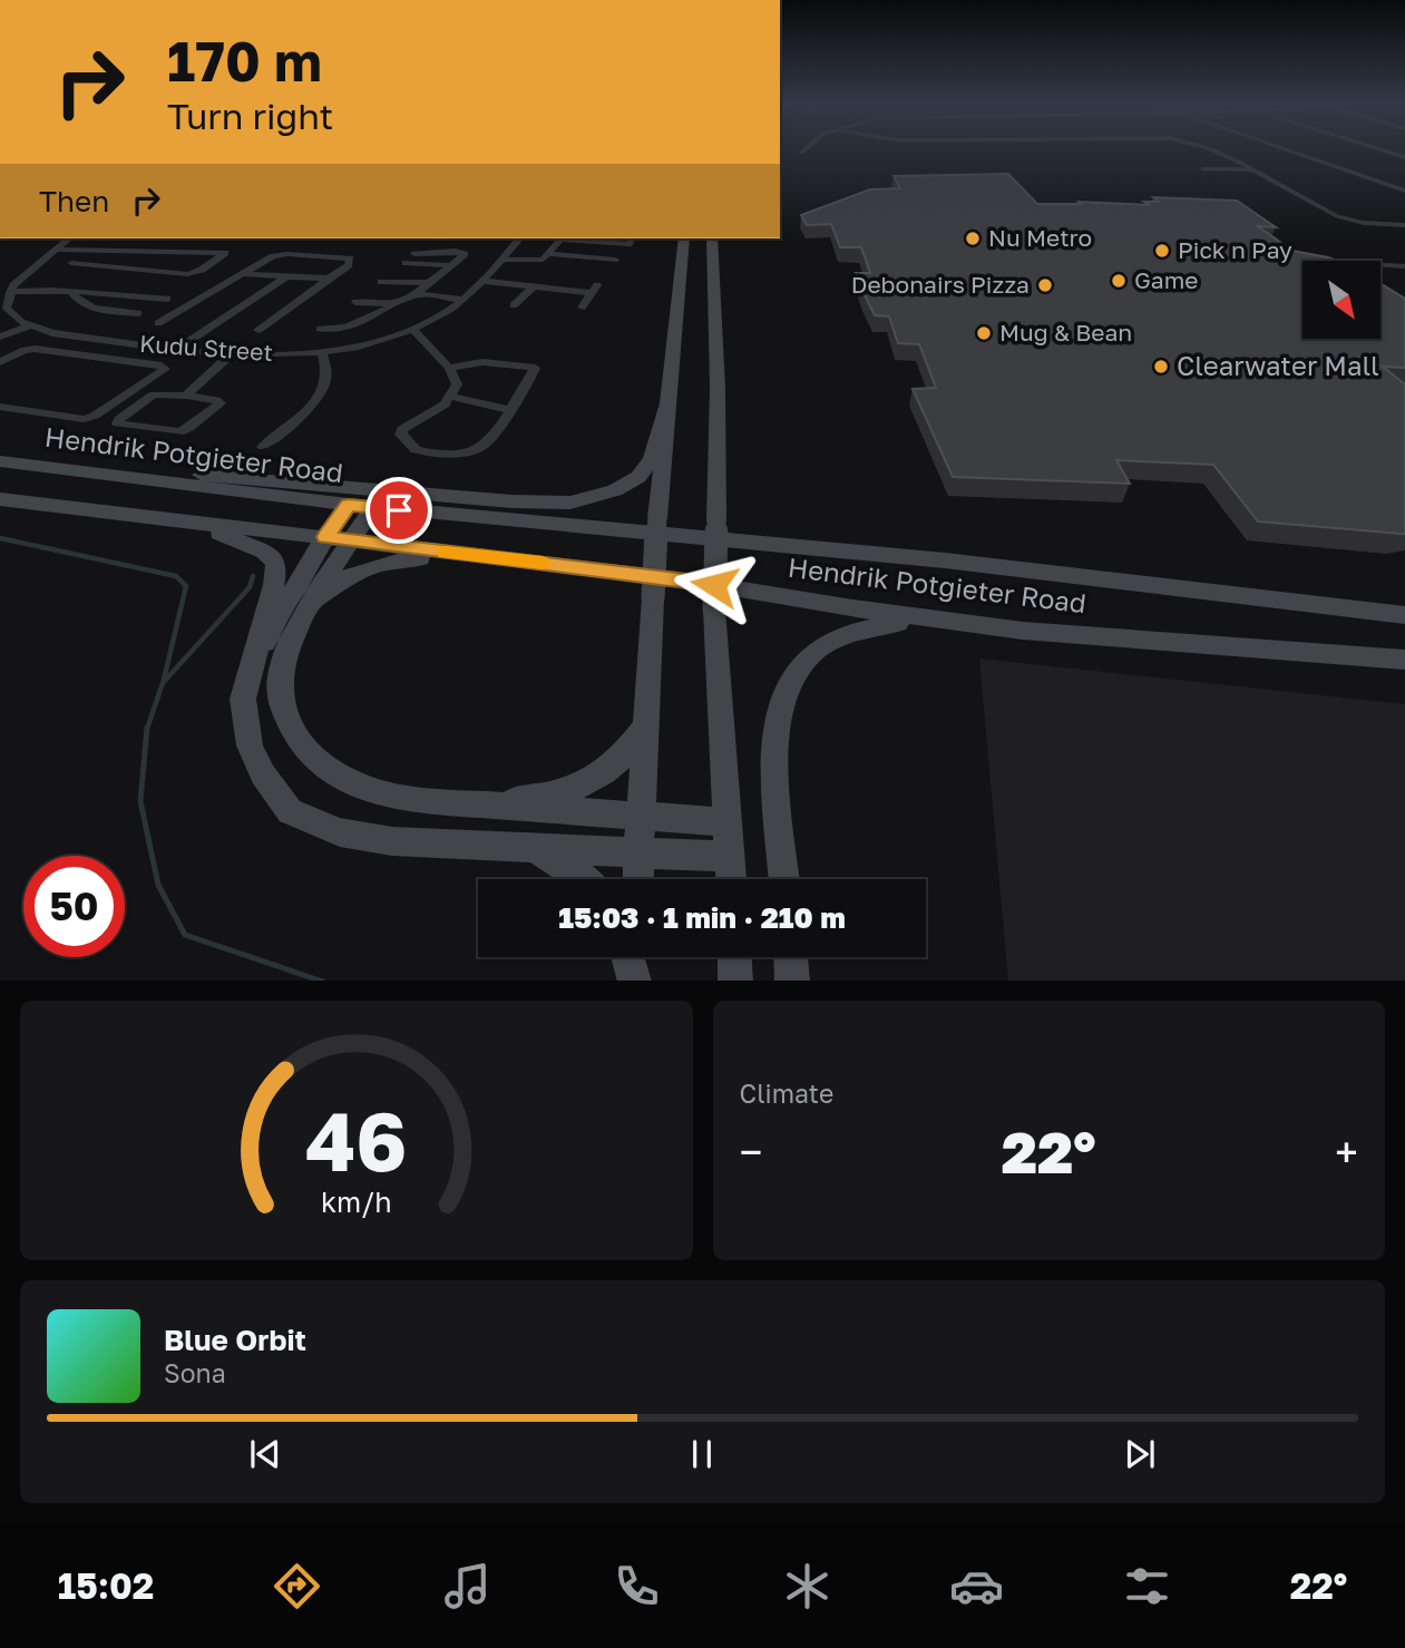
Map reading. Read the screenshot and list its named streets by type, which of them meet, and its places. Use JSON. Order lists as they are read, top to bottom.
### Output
{
  "streets": {
    "main road": ["Hendrik Potgieter Road"],
    "street": ["Kudu Street"]
  },
  "places": [
    "Nu Metro",
    "Pick n Pay",
    "Game",
    "Debonairs Pizza",
    "Mug & Bean",
    "Clearwater Mall"
  ],
  "north": "bottom right",
  "page": {
    "turn": ["170 m", "Turn right"],
    "then": "Then",
    "limit": "50",
    "trip": "15:03 · 1 min · 210 m",
    "tile": "Climate",
    "heat": ["−", "22°", "+"],
    "song": ["Blue Orbit", "Sona"],
    "tabs": ["15:02", "22°"],
    "gauge": ["46", "km/h"]
  }
}
